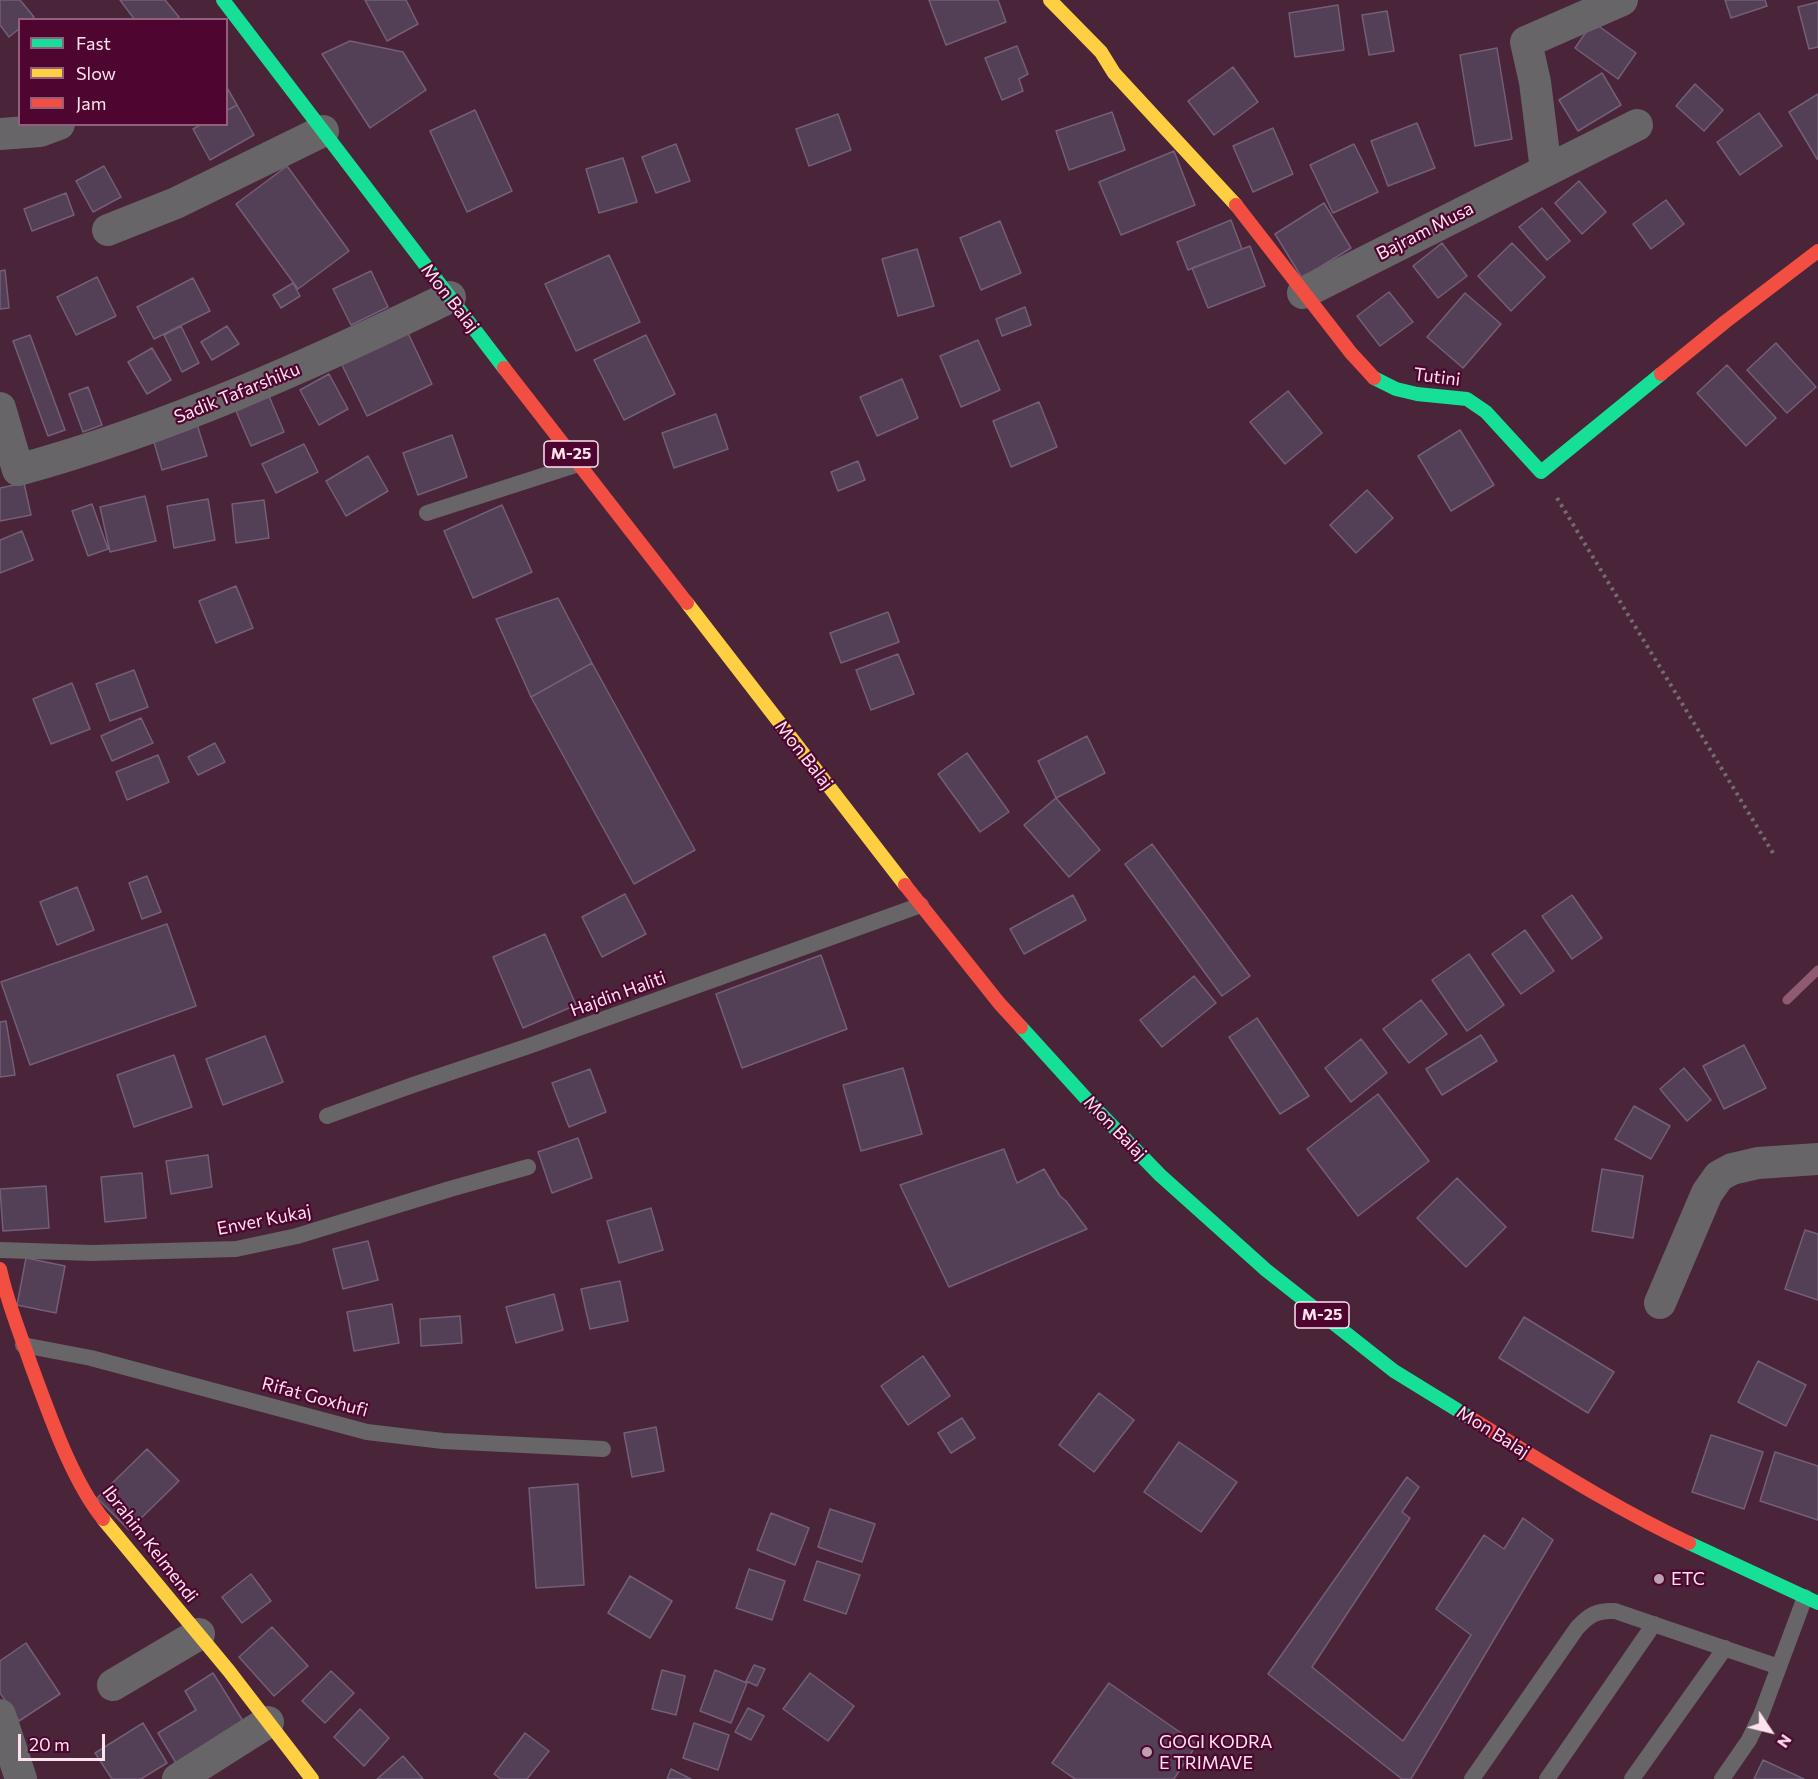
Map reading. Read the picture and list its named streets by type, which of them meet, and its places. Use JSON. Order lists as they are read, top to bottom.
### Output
{
  "streets": {
    "main road": [
      "Mon Balaj",
      "Tutini",
      "M-25",
      "Ibrahim Kelmendi"
    ],
    "street": ["Bajram Musa", "Sadik Tafarshiku"],
    "lane": ["Hajdin Haliti", "Enver Kukaj", "Rifat Goxhufi"]
  },
  "crossings": [
    ["Bajram Musa", "Tutini"],
    ["Mon Balaj", "Sadik Tafarshiku"],
    ["Mon Balaj", "Hajdin Haliti"],
    ["Rifat Goxhufi", "Ibrahim Kelmendi"]
  ],
  "places": ["ETC", "GOGI KODRA E TRIMAVE"],
  "legend": ["Fast", "Slow", "Jam"],
  "scale_bar": "20 m",
  "north": "bottom right"
}
